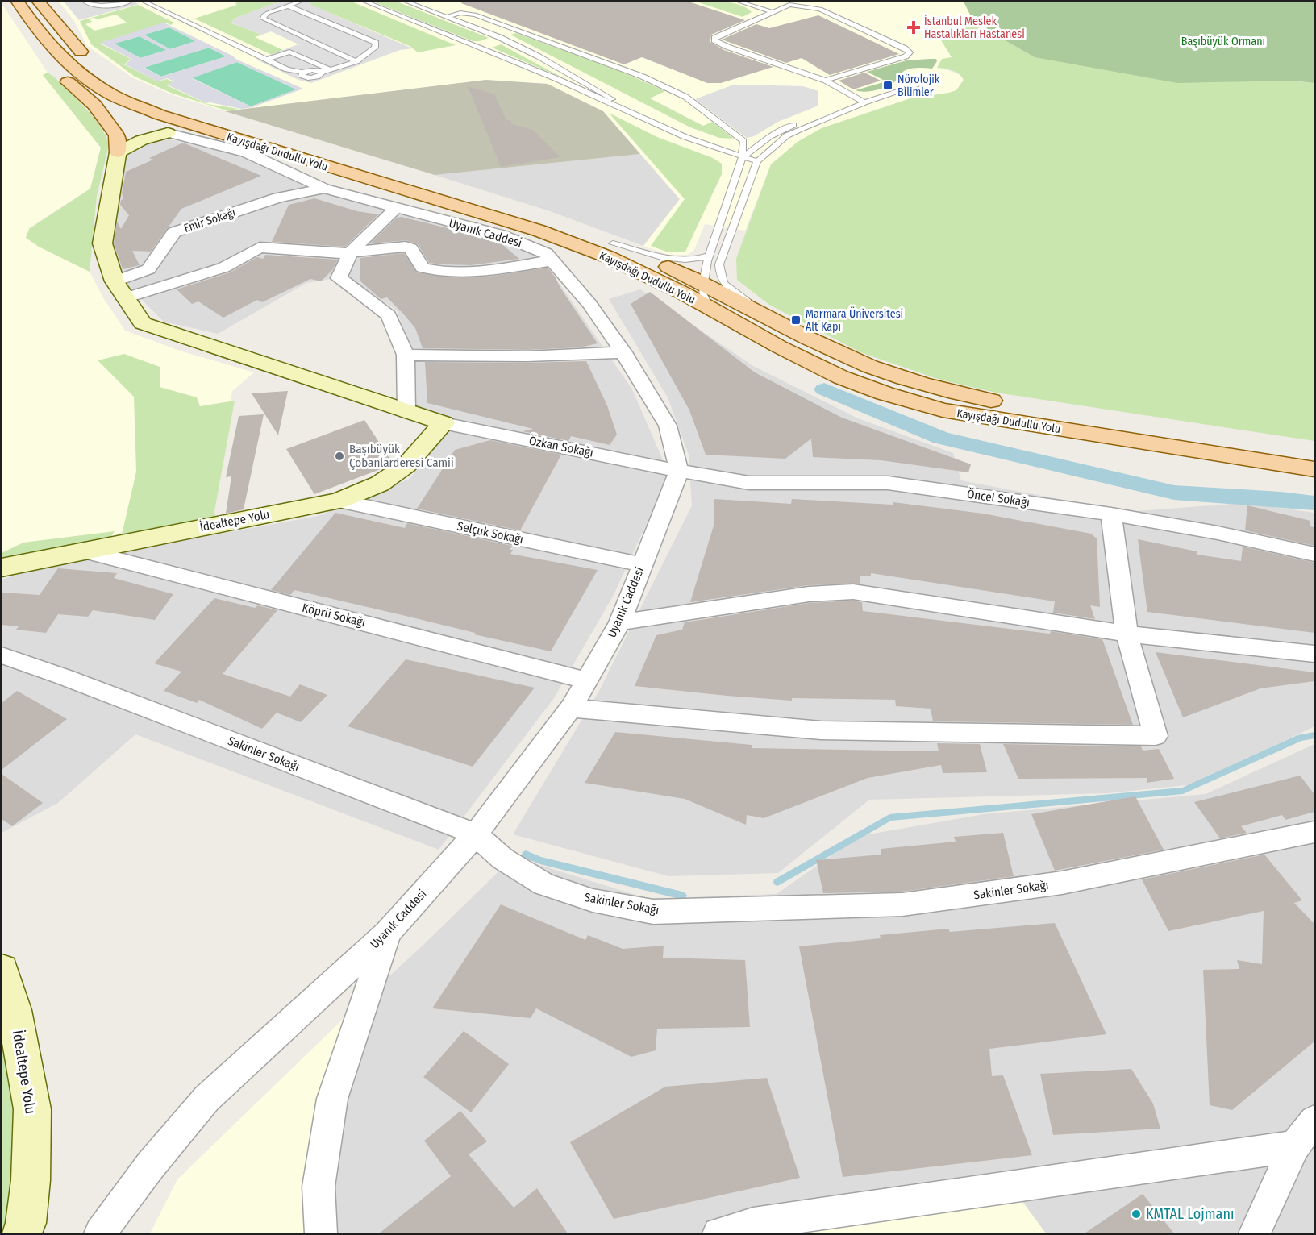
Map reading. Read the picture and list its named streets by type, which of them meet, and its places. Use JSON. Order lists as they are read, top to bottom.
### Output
{
  "streets": {
    "main road": ["Kayışdağı Dudullu Yolu", "İdealtepe Yolu"],
    "street": [
      "Emir Sokağı",
      "Uyanık Caddesi",
      "Özkan Sokağı",
      "Öncel Sokağı",
      "Selçuk Sokağı",
      "Köprü Sokağı",
      "Sakinler Sokağı"
    ]
  },
  "crossings": [
    ["Emir Sokağı", "Uyanık Caddesi"],
    ["Uyanık Caddesi", "Özkan Sokağı"],
    ["Uyanık Caddesi", "Öncel Sokağı"],
    ["Uyanık Caddesi", "Selçuk Sokağı"],
    ["Uyanık Caddesi", "Köprü Sokağı"],
    ["Uyanık Caddesi", "Sakinler Sokağı"],
    ["Özkan Sokağı", "Öncel Sokağı"],
    ["Özkan Sokağı", "İdealtepe Yolu"],
    ["İdealtepe Yolu", "Selçuk Sokağı"],
    ["İdealtepe Yolu", "Köprü Sokağı"]
  ],
  "parks": ["Başıbüyük Ormanı"],
  "places": {
    "health": ["İstanbul Meslek Hastalıkları Hastanesi"],
    "transit": ["Nörolojik Bilimler", "Marmara Üniversitesi Alt Kapı"],
    "other": ["Başıbüyük Çobanlarderesi Camii", "KMTAL Lojmanı"]
  }
}
